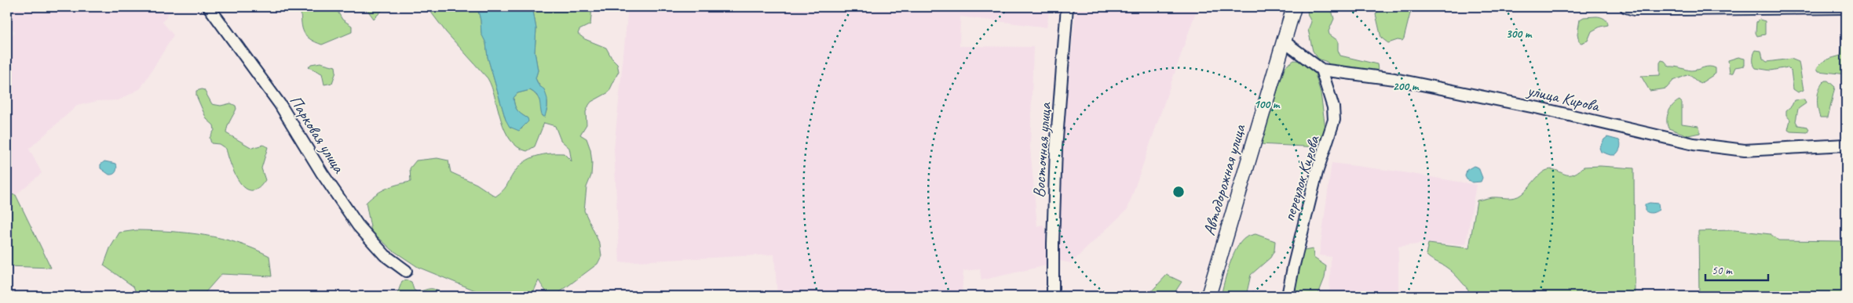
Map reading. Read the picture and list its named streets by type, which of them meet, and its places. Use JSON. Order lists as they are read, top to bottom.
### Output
{
  "streets": {
    "main road": ["Автодорожная улица"],
    "street": [
      "улица Кирова",
      "Парковая улица",
      "Восточная улица",
      "переулок Кирова"
    ]
  },
  "crossings": [
    ["улица Кирова", "переулок Кирова"],
    ["улица Кирова", "Автодорожная улица"]
  ],
  "scale_bar": "50 m",
  "rings": ["300 m", "200 m", "100 m"]
}
